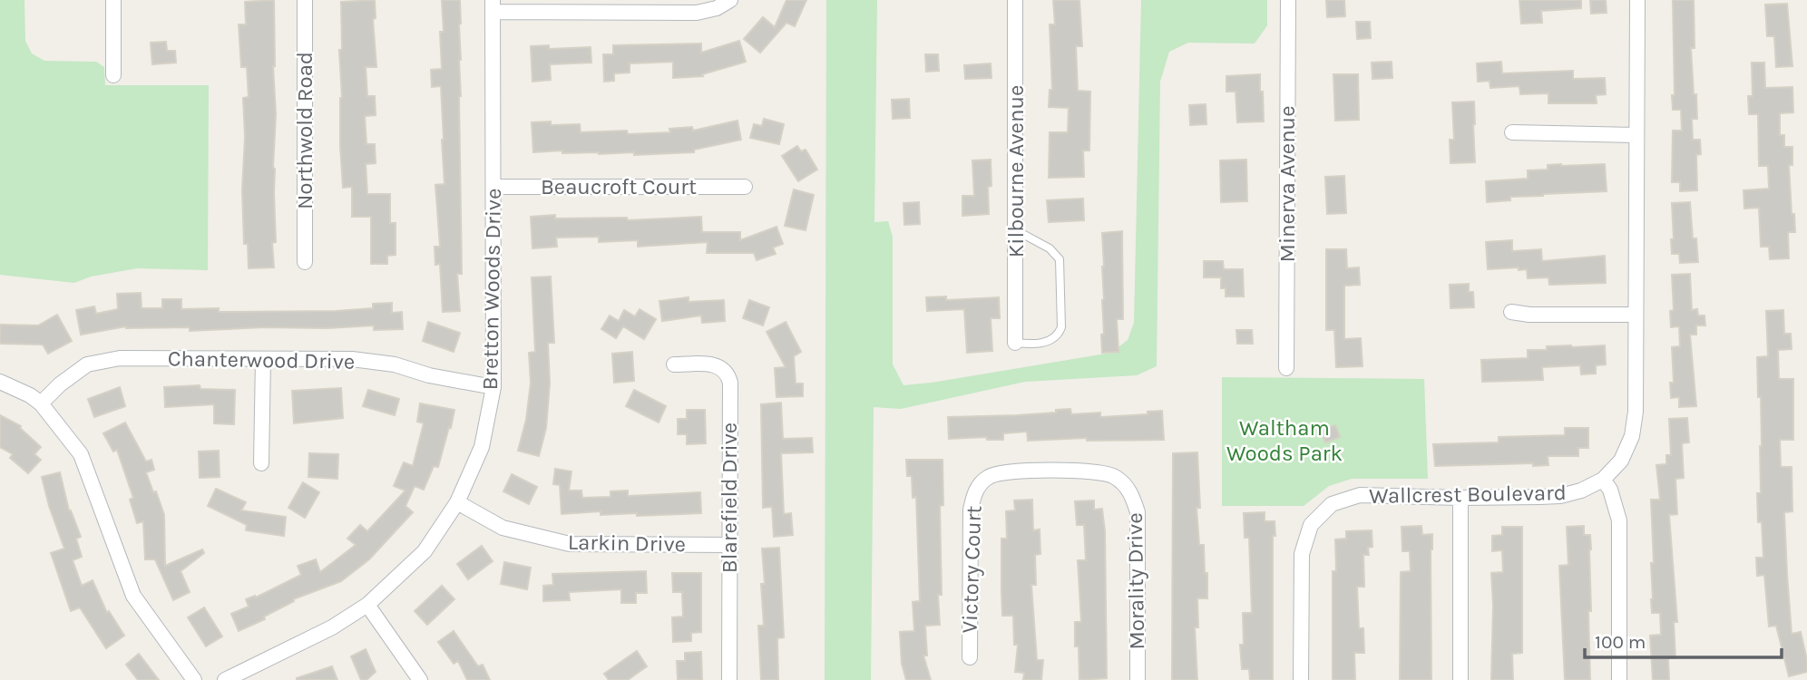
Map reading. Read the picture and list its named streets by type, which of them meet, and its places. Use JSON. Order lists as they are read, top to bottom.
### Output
{
  "streets": {
    "street": [
      "Northwold Road",
      "Kilbourne Avenue",
      "Minerva Avenue",
      "Beaucroft Court",
      "Bretton Woods Drive",
      "Chanterwood Drive",
      "Wallcrest Boulevard",
      "Blarefield Drive",
      "Larkin Drive",
      "Victory Court",
      "Morality Drive"
    ]
  },
  "crossings": [
    ["Beaucroft Court", "Bretton Woods Drive"],
    ["Bretton Woods Drive", "Chanterwood Drive"],
    ["Bretton Woods Drive", "Larkin Drive"],
    ["Blarefield Drive", "Larkin Drive"],
    ["Victory Court", "Morality Drive"]
  ],
  "parks": ["Waltham Woods Park"],
  "scale_bar": "100 m"
}
